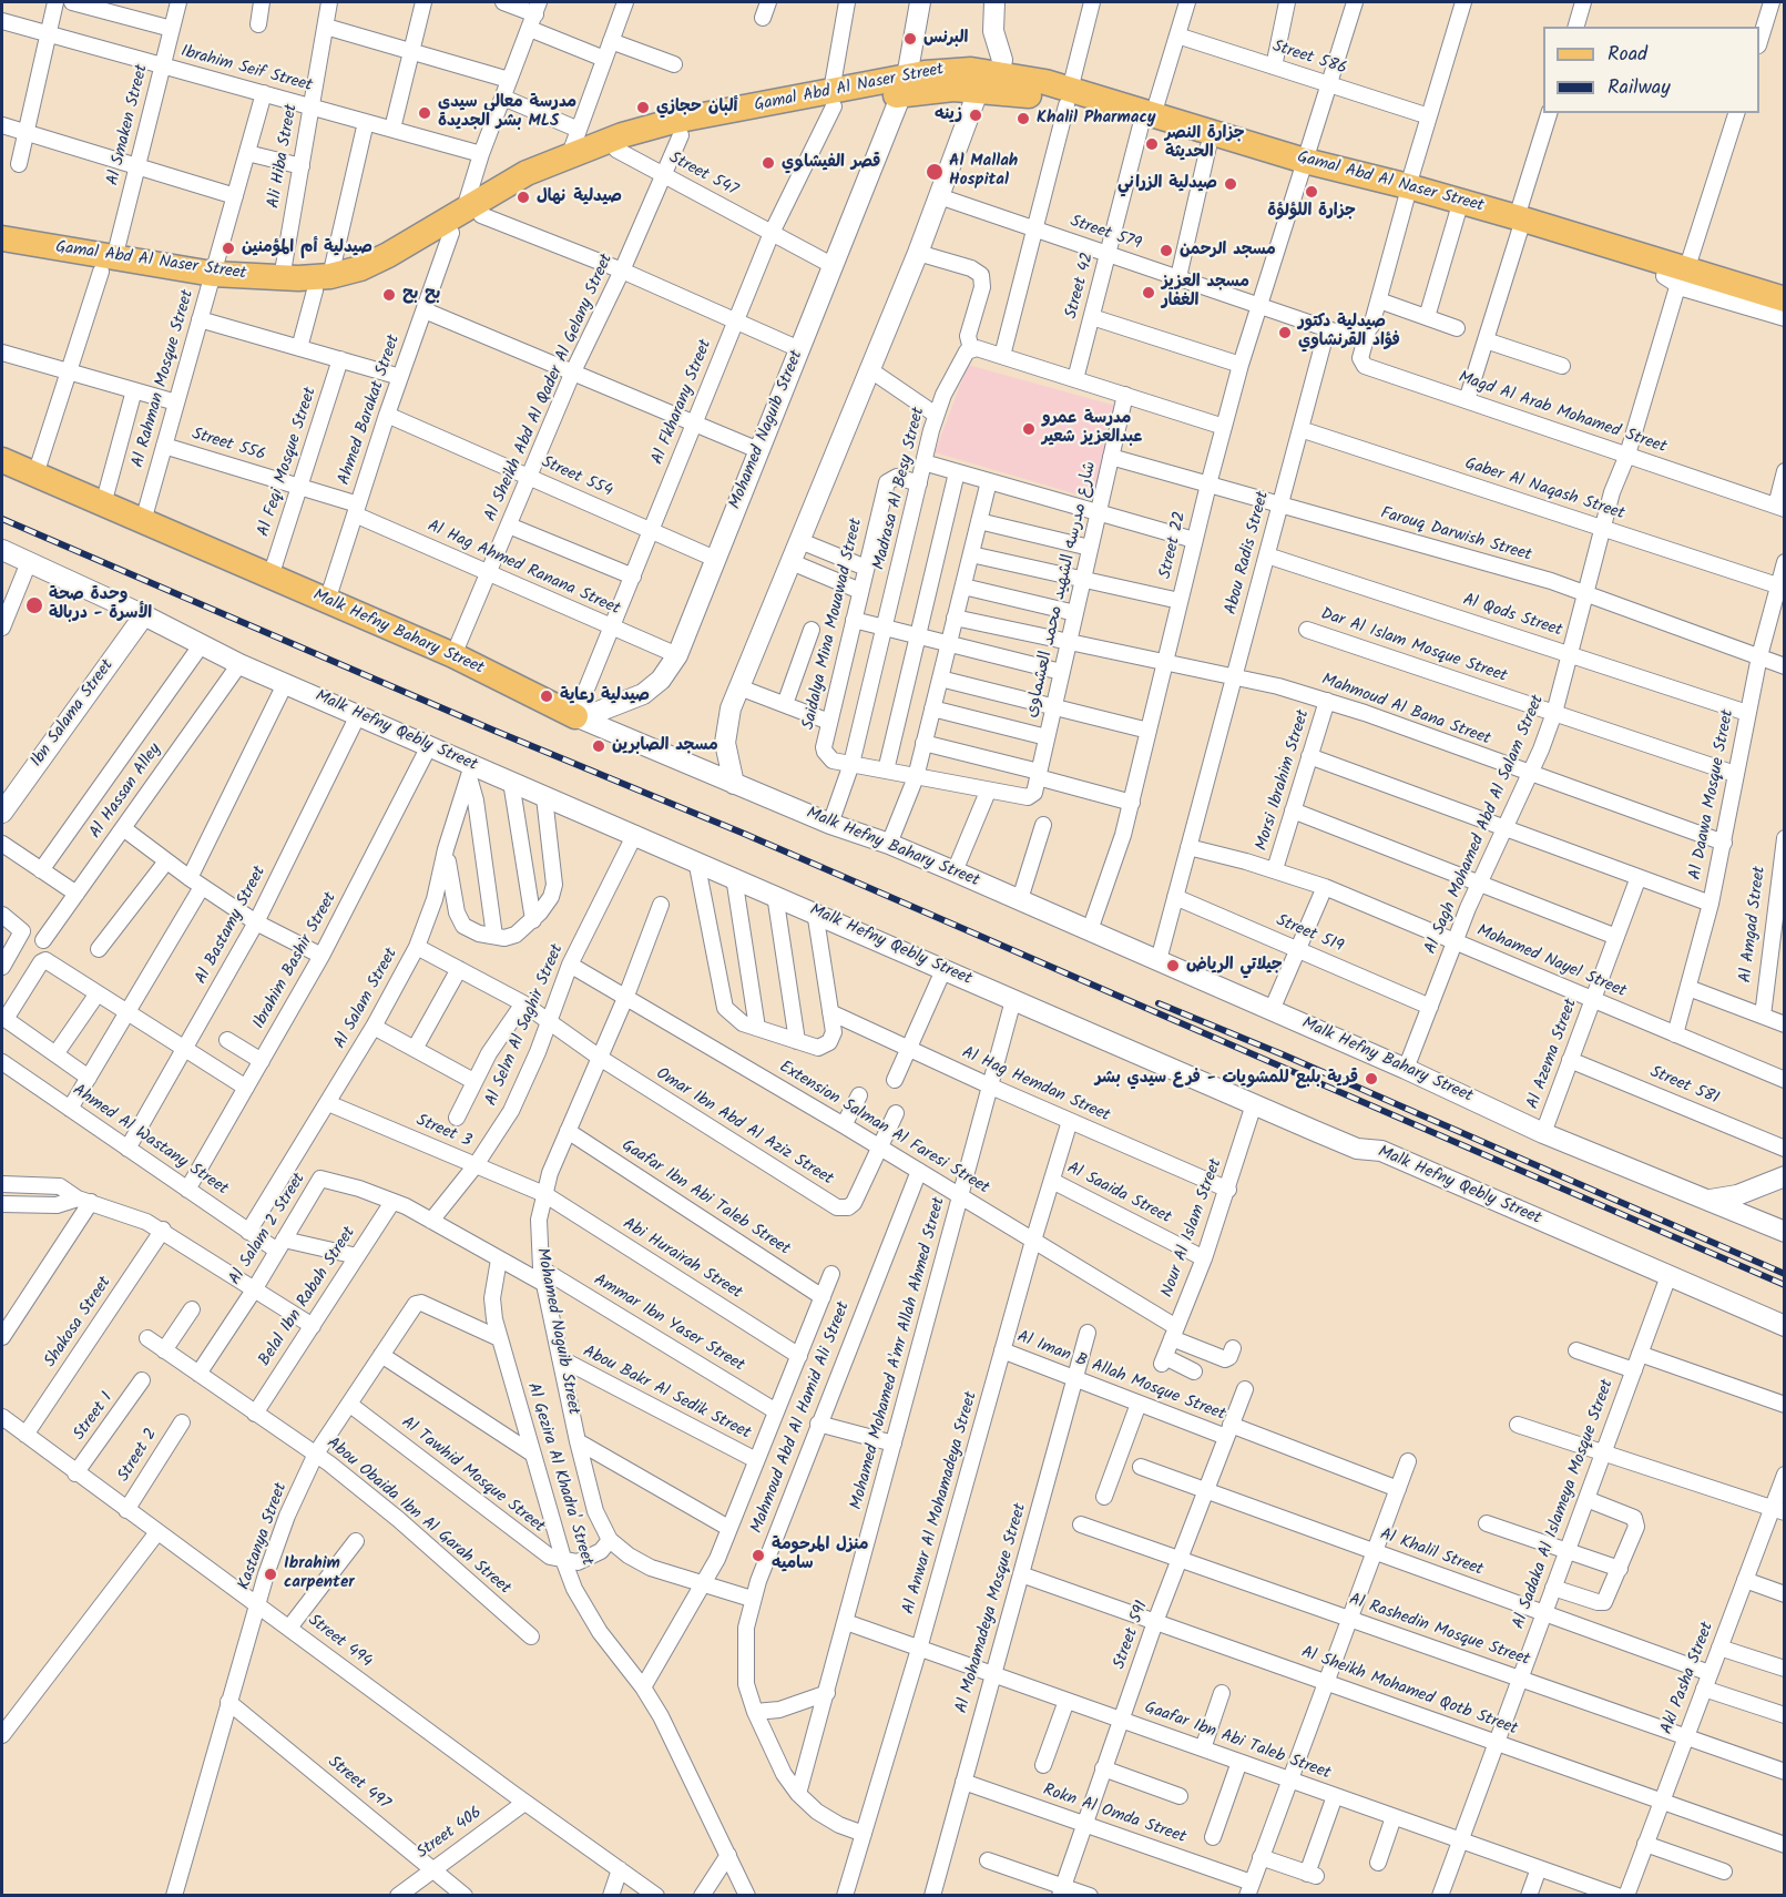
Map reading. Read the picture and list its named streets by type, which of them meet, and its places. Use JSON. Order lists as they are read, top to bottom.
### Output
{
  "streets": {
    "main road": ["Gamal Abd Al Naser Street", "Malk Hefny Bahary Street"],
    "street": [
      "Street 586",
      "Ibrahim Seif Street",
      "Al Smaken Street",
      "Ali Hiba Street",
      "Street 547",
      "Street 579",
      "Street 42",
      "Al Rahman Mosque Street",
      "Al Sheikh Abd Al Qader Al Gelany Street",
      "Al Fkharany Street",
      "Ahmed Barakat Street",
      "Magd Al Arab Mohamed Street",
      "Mohamed Naguib Street",
      "Street 556",
      "Al Feqi Mosque Street",
      "Street 554",
      "Madrasa Al Besy Street",
      "Gaber Al Naqash Street",
      "Farouq Darwish Street",
      "Street 22",
      "Abou Radis Street",
      "Al Hag Ahmed Ranana Street",
      "شارع مدرسه الشهيد محمد العشماوى",
      "Al Qods Street",
      "Saidalya Mina Mouawad Street",
      "Dar Al Islam Mosque Street",
      "Mahmoud Al Bana Street",
      "Ibn Salama Street",
      "Malk Hefny Qebly Street",
      "Morsi Ibrahim Street",
      "Al Hassan Alley",
      "Al Daawa Mosque Street",
      "Al Sagh Mohamed Abd Al Salam Street",
      "Al Amgad Street",
      "Al Bastamy Street",
      "Street 519",
      "Ibrahim Bashir Street",
      "Mohamed Nayel Street",
      "Al Salam Street",
      "Al Selm Al Saghir Street",
      "Al Azema Street",
      "Al Hag Hemdan Street",
      "Street 581",
      "Omar Ibn Abd Al Aziz Street",
      "Extension Salman Al Faresi Street",
      "Street 3",
      "Ahmed Al Wastany Street",
      "Al Saaida Street",
      "Gaafar Ibn Abi Taleb Street",
      "Nour Al Islam Street",
      "Al Salam 2 Street",
      "Abi Hurairah Street",
      "Belal Ibn Rabah Street",
      "Shakosa Street",
      "Ammar Ibn Yaser Street",
      "Mohamed Mohamed A'mr Allah Ahmed Street",
      "Al Iman B Allah Mosque Street",
      "Abou Bakr Al Sedik Street",
      "Street 1",
      "Mahmoud Abd Al Hamid Ali Street",
      "Street 2",
      "Al Gezira Al Khadra' Street",
      "Al Tawhid Mosque Street",
      "Al Anwar Al Mohamadeya Street",
      "Al Sadaka Al Islameya Mosque Street",
      "Abou Obaida Ibn Al Garah Street",
      "Kastanya Street",
      "Al Khalil Street",
      "Al Mohamadeya Mosque Street",
      "Al Rashedin Mosque Street",
      "Street 591",
      "Street 494",
      "Akl Pasha Street",
      "Al Sheikh Mohamed Qotb Street",
      "Street 497",
      "Rokn Al Omda Street",
      "Street 406"
    ]
  },
  "crossings": [
    ["Street 586", "Street 42"],
    ["Street 586", "Street 22"],
    ["Ibrahim Seif Street", "Al Smaken Street"],
    ["Ibrahim Seif Street", "Ali Hiba Street"],
    ["Ibrahim Seif Street", "Al Rahman Mosque Street"],
    ["Gamal Abd Al Naser Street", "Al Smaken Street"],
    ["Gamal Abd Al Naser Street", "Ali Hiba Street"],
    ["Gamal Abd Al Naser Street", "Street 547"],
    ["Gamal Abd Al Naser Street", "Street 42"],
    ["Gamal Abd Al Naser Street", "Al Rahman Mosque Street"],
    ["Gamal Abd Al Naser Street", "Al Sheikh Abd Al Qader Al Gelany Street"],
    ["Gamal Abd Al Naser Street", "Al Fkharany Street"],
    ["Gamal Abd Al Naser Street", "Ahmed Barakat Street"],
    ["Gamal Abd Al Naser Street", "Mohamed Naguib Street"],
    ["Gamal Abd Al Naser Street", "Street 22"],
    ["Gamal Abd Al Naser Street", "Al Sagh Mohamed Abd Al Salam Street"],
    ["Al Smaken Street", "Malk Hefny Bahary Street"],
    ["Street 547", "Al Sheikh Abd Al Qader Al Gelany Street"],
    ["Street 547", "Al Fkharany Street"],
    ["Street 547", "Mohamed Naguib Street"],
    ["Street 579", "Street 42"],
    ["Street 579", "Street 22"],
    ["Street 579", "Abou Radis Street"],
    ["Al Rahman Mosque Street", "Street 556"],
    ["Al Rahman Mosque Street", "Malk Hefny Bahary Street"],
    ["Al Sheikh Abd Al Qader Al Gelany Street", "Street 554"],
    ["Al Sheikh Abd Al Qader Al Gelany Street", "Al Hag Ahmed Ranana Street"],
    ["Al Sheikh Abd Al Qader Al Gelany Street", "Malk Hefny Bahary Street"],
    ["Al Fkharany Street", "Mohamed Naguib Street"],
    ["Al Fkharany Street", "Street 554"],
    ["Al Fkharany Street", "Al Hag Ahmed Ranana Street"],
    ["Al Fkharany Street", "Malk Hefny Bahary Street"],
    ["Ahmed Barakat Street", "Street 556"],
    ["Ahmed Barakat Street", "Street 554"],
    ["Ahmed Barakat Street", "Al Hag Ahmed Ranana Street"],
    ["Ahmed Barakat Street", "Malk Hefny Bahary Street"],
    ["Magd Al Arab Mohamed Street", "Al Sagh Mohamed Abd Al Salam Street"],
    ["Mohamed Naguib Street", "Street 554"],
    ["Mohamed Naguib Street", "Al Hag Ahmed Ranana Street"],
    ["Mohamed Naguib Street", "Malk Hefny Bahary Street"],
    ["Mohamed Naguib Street", "Omar Ibn Abd Al Aziz Street"],
    ["Mohamed Naguib Street", "Extension Salman Al Faresi Street"],
    ["Mohamed Naguib Street", "Street 3"],
    ["Mohamed Naguib Street", "Gaafar Ibn Abi Taleb Street"],
    ["Mohamed Naguib Street", "Al Salam 2 Street"],
    ["Mohamed Naguib Street", "Abi Hurairah Street"],
    ["Mohamed Naguib Street", "Ammar Ibn Yaser Street"],
    ["Mohamed Naguib Street", "Abou Bakr Al Sedik Street"],
    ["Mohamed Naguib Street", "Mahmoud Abd Al Hamid Ali Street"],
    ["Street 556", "Al Feqi Mosque Street"],
    ["Street 556", "Al Hag Ahmed Ranana Street"],
    ["Al Feqi Mosque Street", "Malk Hefny Bahary Street"],
    ["Madrasa Al Besy Street", "Saidalya Mina Mouawad Street"],
    ["Madrasa Al Besy Street", "Malk Hefny Bahary Street"],
    ["Gaber Al Naqash Street", "Abou Radis Street"],
    ["Gaber Al Naqash Street", "Al Daawa Mosque Street"],
    ["Gaber Al Naqash Street", "Al Sagh Mohamed Abd Al Salam Street"],
    ["Farouq Darwish Street", "Street 22"],
    ["Farouq Darwish Street", "Abou Radis Street"],
    ["Farouq Darwish Street", "شارع مدرسه الشهيد محمد العشماوى"],
    ["Farouq Darwish Street", "Al Daawa Mosque Street"],
    ["Farouq Darwish Street", "Al Sagh Mohamed Abd Al Salam Street"],
    ["Street 22", "Malk Hefny Bahary Street"],
    ["Street 22", "Mahmoud Al Bana Street"],
    ["Abou Radis Street", "Al Qods Street"],
    ["Abou Radis Street", "Malk Hefny Bahary Street"],
    ["Abou Radis Street", "Mahmoud Al Bana Street"],
    ["Abou Radis Street", "Street 519"],
    ["Abou Radis Street", "Mohamed Nayel Street"],
    ["شارع مدرسه الشهيد محمد العشماوى", "Saidalya Mina Mouawad Street"],
    ["شارع مدرسه الشهيد محمد العشماوى", "Mahmoud Al Bana Street"],
    ["Al Qods Street", "Al Daawa Mosque Street"],
    ["Al Qods Street", "Al Sagh Mohamed Abd Al Salam Street"],
    ["Malk Hefny Bahary Street", "Al Sagh Mohamed Abd Al Salam Street"],
    ["Malk Hefny Bahary Street", "Al Azema Street"],
    ["Dar Al Islam Mosque Street", "Al Daawa Mosque Street"],
    ["Dar Al Islam Mosque Street", "Al Sagh Mohamed Abd Al Salam Street"],
    ["Mahmoud Al Bana Street", "Morsi Ibrahim Street"],
    ["Mahmoud Al Bana Street", "Al Daawa Mosque Street"],
    ["Mahmoud Al Bana Street", "Al Sagh Mohamed Abd Al Salam Street"],
    ["Ibn Salama Street", "Malk Hefny Qebly Street"],
    ["Malk Hefny Qebly Street", "Al Hassan Alley"],
    ["Malk Hefny Qebly Street", "Al Bastamy Street"],
    ["Malk Hefny Qebly Street", "Ibrahim Bashir Street"],
    ["Malk Hefny Qebly Street", "Al Salam Street"],
    ["Malk Hefny Qebly Street", "Al Selm Al Saghir Street"],
    ["Malk Hefny Qebly Street", "Nour Al Islam Street"],
    ["Malk Hefny Qebly Street", "Mohamed Mohamed A'mr Allah Ahmed Street"],
    ["Malk Hefny Qebly Street", "Al Sadaka Al Islameya Mosque Street"],
    ["Morsi Ibrahim Street", "Mohamed Nayel Street"],
    ["Al Daawa Mosque Street", "Mohamed Nayel Street"],
    ["Al Sagh Mohamed Abd Al Salam Street", "Street 519"],
    ["Al Sagh Mohamed Abd Al Salam Street", "Mohamed Nayel Street"],
    ["Al Bastamy Street", "Ahmed Al Wastany Street"],
    ["Ibrahim Bashir Street", "Ahmed Al Wastany Street"],
    ["Mohamed Nayel Street", "Al Azema Street"],
    ["Al Salam Street", "Omar Ibn Abd Al Aziz Street"],
    ["Al Salam Street", "Street 3"],
    ["Al Salam Street", "Ahmed Al Wastany Street"],
    ["Al Selm Al Saghir Street", "Omar Ibn Abd Al Aziz Street"],
    ["Al Selm Al Saghir Street", "Extension Salman Al Faresi Street"],
    ["Al Selm Al Saghir Street", "Street 3"],
    ["Al Selm Al Saghir Street", "Al Salam 2 Street"],
    ["Al Azema Street", "Street 581"],
    ["Al Hag Hemdan Street", "Nour Al Islam Street"],
    ["Al Hag Hemdan Street", "Mohamed Mohamed A'mr Allah Ahmed Street"],
    ["Al Hag Hemdan Street", "Al Anwar Al Mohamadeya Street"],
    ["Omar Ibn Abd Al Aziz Street", "Extension Salman Al Faresi Street"],
    ["Extension Salman Al Faresi Street", "Nour Al Islam Street"],
    ["Extension Salman Al Faresi Street", "Mohamed Mohamed A'mr Allah Ahmed Street"],
    ["Extension Salman Al Faresi Street", "Mahmoud Abd Al Hamid Ali Street"],
    ["Extension Salman Al Faresi Street", "Al Anwar Al Mohamadeya Street"],
    ["Street 3", "Abi Hurairah Street"],
    ["Ahmed Al Wastany Street", "Al Salam 2 Street"],
    ["Al Saaida Street", "Nour Al Islam Street"],
    ["Al Saaida Street", "Al Anwar Al Mohamadeya Street"],
    ["Gaafar Ibn Abi Taleb Street", "Mohamed Mohamed A'mr Allah Ahmed Street"],
    ["Gaafar Ibn Abi Taleb Street", "Al Anwar Al Mohamadeya Street"],
    ["Gaafar Ibn Abi Taleb Street", "Al Sadaka Al Islameya Mosque Street"],
    ["Gaafar Ibn Abi Taleb Street", "Al Mohamadeya Mosque Street"],
    ["Gaafar Ibn Abi Taleb Street", "Street 591"],
    ["Al Salam 2 Street", "Belal Ibn Rabah Street"],
    ["Al Salam 2 Street", "Al Gezira Al Khadra' Street"],
    ["Al Salam 2 Street", "Abou Obaida Ibn Al Garah Street"],
    ["Belal Ibn Rabah Street", "Abou Obaida Ibn Al Garah Street"],
    ["Shakosa Street", "Street 494"],
    ["Mohamed Mohamed A'mr Allah Ahmed Street", "Mahmoud Abd Al Hamid Ali Street"],
    ["Al Iman B Allah Mosque Street", "Al Anwar Al Mohamadeya Street"],
    ["Al Iman B Allah Mosque Street", "Al Mohamadeya Mosque Street"],
    ["Al Iman B Allah Mosque Street", "Street 591"],
    ["Street 1", "Street 494"],
    ["Mahmoud Abd Al Hamid Ali Street", "Al Anwar Al Mohamadeya Street"],
    ["Street 2", "Street 494"],
    ["Al Gezira Al Khadra' Street", "Al Tawhid Mosque Street"],
    ["Al Gezira Al Khadra' Street", "Kastanya Street"],
    ["Al Tawhid Mosque Street", "Kastanya Street"],
    ["Al Sadaka Al Islameya Mosque Street", "Al Khalil Street"],
    ["Al Sadaka Al Islameya Mosque Street", "Al Rashedin Mosque Street"],
    ["Al Sadaka Al Islameya Mosque Street", "Al Sheikh Mohamed Qotb Street"],
    ["Abou Obaida Ibn Al Garah Street", "Kastanya Street"],
    ["Kastanya Street", "Street 494"],
    ["Kastanya Street", "Street 497"],
    ["Al Khalil Street", "Street 591"],
    ["Al Khalil Street", "Akl Pasha Street"],
    ["Al Mohamadeya Mosque Street", "Al Sheikh Mohamed Qotb Street"],
    ["Al Mohamadeya Mosque Street", "Rokn Al Omda Street"],
    ["Al Rashedin Mosque Street", "Street 591"],
    ["Al Rashedin Mosque Street", "Akl Pasha Street"],
    ["Street 591", "Al Sheikh Mohamed Qotb Street"],
    ["Street 591", "Rokn Al Omda Street"],
    ["Street 494", "Street 406"],
    ["Akl Pasha Street", "Al Sheikh Mohamed Qotb Street"],
    ["Street 497", "Street 406"]
  ],
  "places": [
    "البرنس",
    "ألبان حجازي",
    "مدرسة معالي سيدي بشر الجديدة MLS",
    "زينه",
    "Khalil Pharmacy",
    "جزارة النصر الحديثة",
    "قصر الفيشاوي",
    "Al Mallah Hospital",
    "صيدلية الزراني",
    "جزارة اللؤلؤة",
    "صيدلية نهال",
    "صيدلية أم المؤمنين",
    "مسجد الرحمن",
    "مسجد العزيز الغفار",
    "بح بح",
    "صيدلية دكتور فؤاد القرنشاوي",
    "مدرسة عمرو عبدالعزيز شعير",
    "وحدة صحة الأسرة - دربالة",
    "صيدلية رعاية",
    "مسجد الصابرين",
    "جيلاتي الرياض",
    "قرية بلبع للمشويات - فرع سيدي بشر",
    "منزل المرحومة ساميه",
    "Ibrahim carpenter"
  ],
  "legend": ["Road", "Railway"]
}
